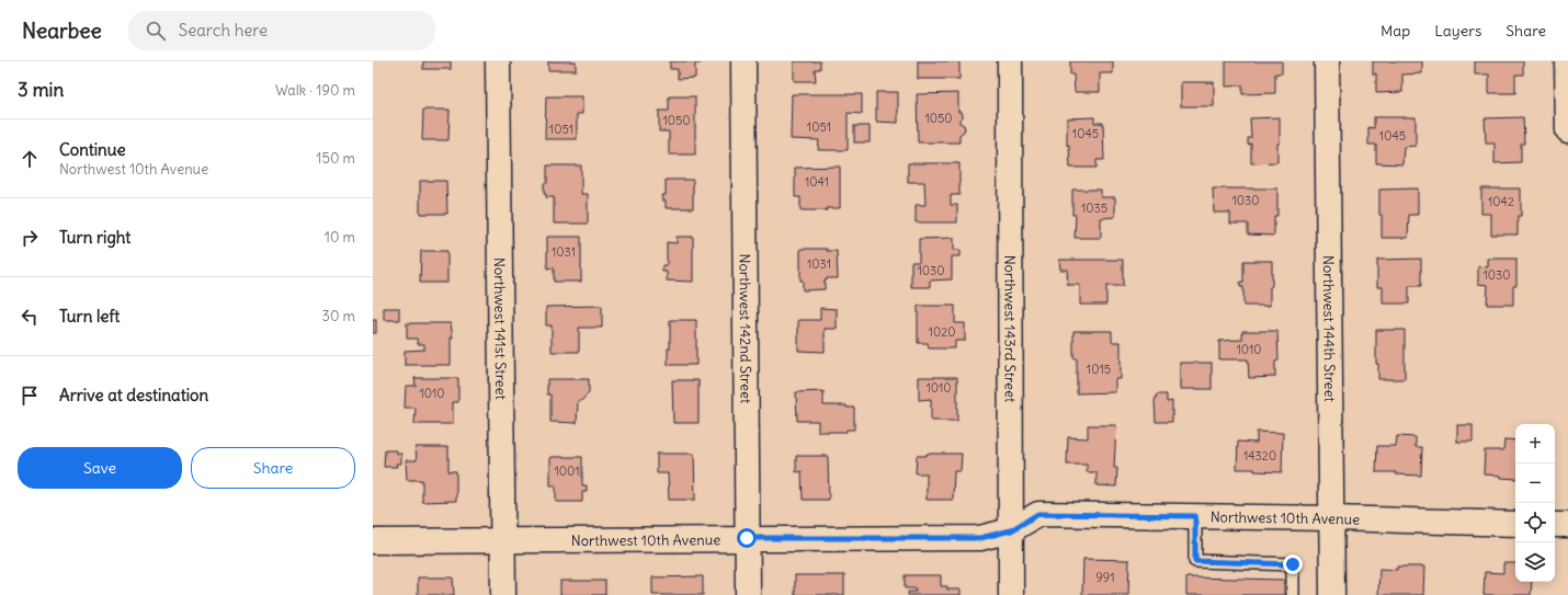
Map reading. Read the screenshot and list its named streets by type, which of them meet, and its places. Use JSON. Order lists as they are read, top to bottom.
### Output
{
  "streets": {
    "street": [
      "Northwest 141st Street",
      "Northwest 144th Street",
      "Northwest 142nd Street",
      "Northwest 143rd Street",
      "Northwest 10th Avenue"
    ]
  },
  "crossings": [
    ["Northwest 141st Street", "Northwest 10th Avenue"],
    ["Northwest 144th Street", "Northwest 10th Avenue"],
    ["Northwest 142nd Street", "Northwest 10th Avenue"],
    ["Northwest 143rd Street", "Northwest 10th Avenue"]
  ],
  "house_numbers": [
    "1050",
    "1050",
    "1051",
    "1051",
    "1045",
    "1045",
    "1041",
    "1030",
    "1042",
    "1035",
    "1031",
    "1031",
    "1030",
    "1030",
    "1020",
    "1010",
    "1015",
    "1010",
    "1010",
    "14320",
    "1001",
    "991"
  ],
  "page": {
    "header": "Nearbee",
    "search": "Search here",
    "nav": ["Map", "Layers", "Share"],
    "heading": ["3 min", "Walk · 190 m"],
    "list": [
      ["Continue", "Northwest 10th Avenue", "150 m"],
      ["Turn right", "10 m"],
      ["Turn left", "30 m"],
      "Arrive at destination"
    ],
    "map_buttons": ["+", "−"],
    "buttons": ["Save", "Share"]
  }
}
